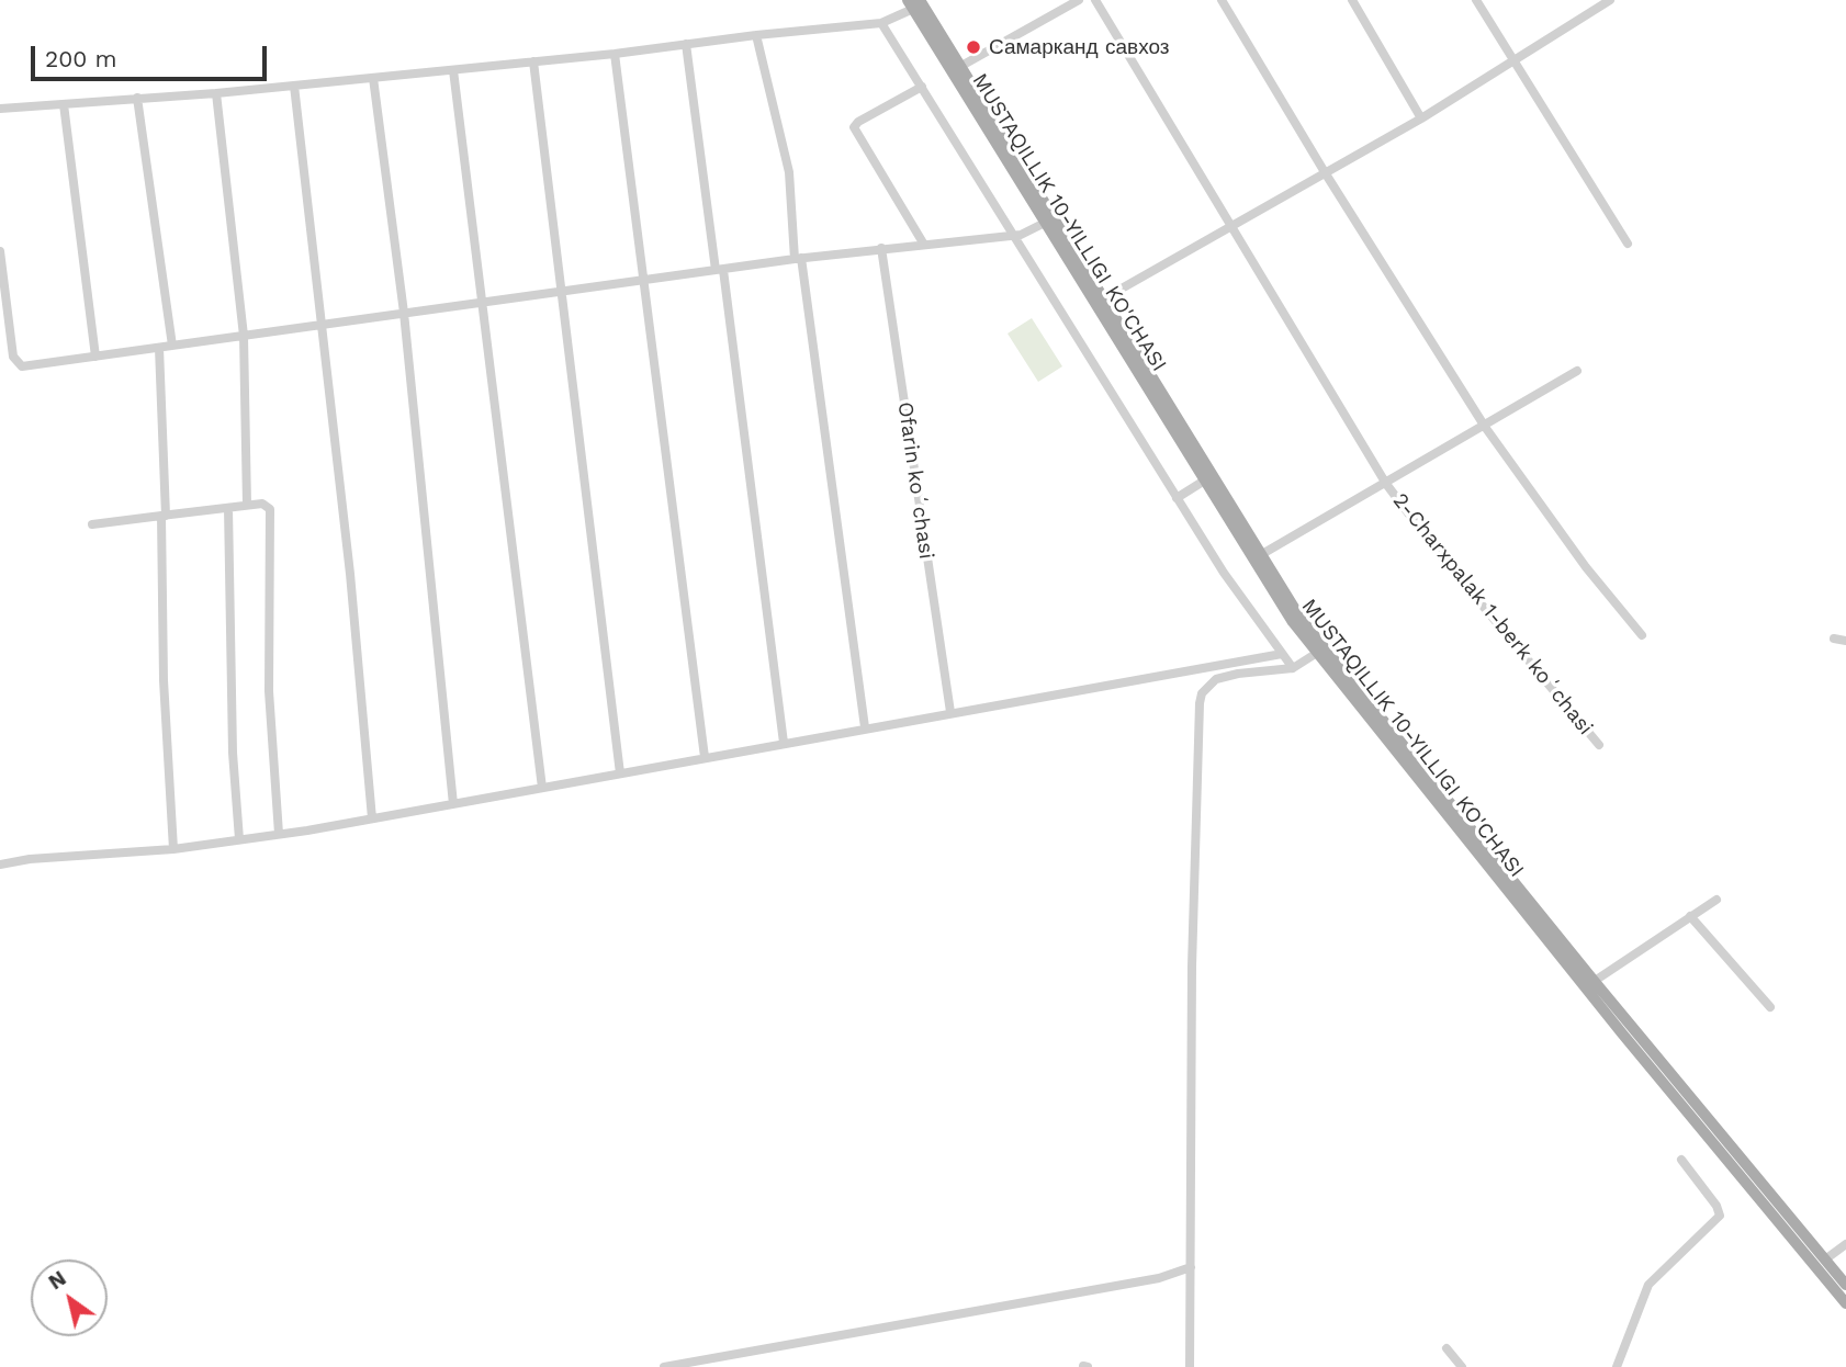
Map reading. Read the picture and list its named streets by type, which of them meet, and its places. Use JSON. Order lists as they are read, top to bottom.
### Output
{
  "streets": {
    "main road": ["MUSTAQILLIK 10-YILLIGI KO'CHASI"],
    "street": ["Ofarin koʻchasi", "2-Charxpalak 1-berk koʻchasi"]
  },
  "places": ["Самарканд савхоз"],
  "scale_bar": "200 m",
  "north": "top left"
}
